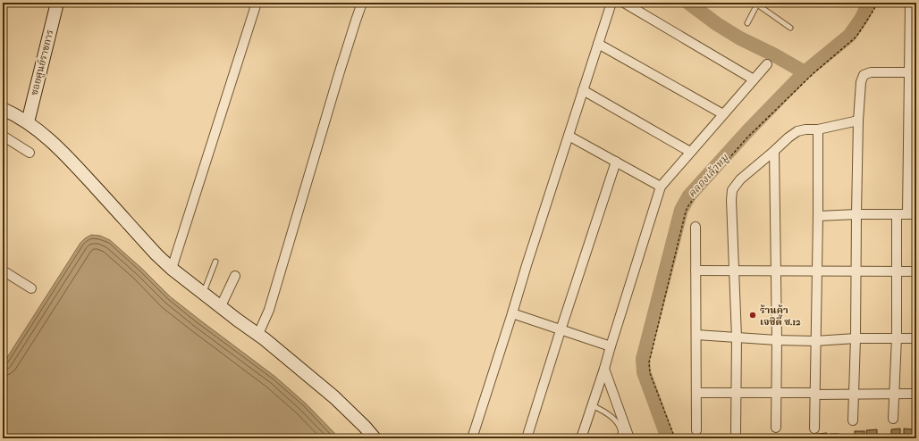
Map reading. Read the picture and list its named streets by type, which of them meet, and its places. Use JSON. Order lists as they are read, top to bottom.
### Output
{
  "streets": {
    "street": ["ซอยศูนย์ราชการ"]
  },
  "water": ["คลองเล้าหมู"],
  "places": ["ร้านค้า เจซิตี้ ซ.12"]
}
